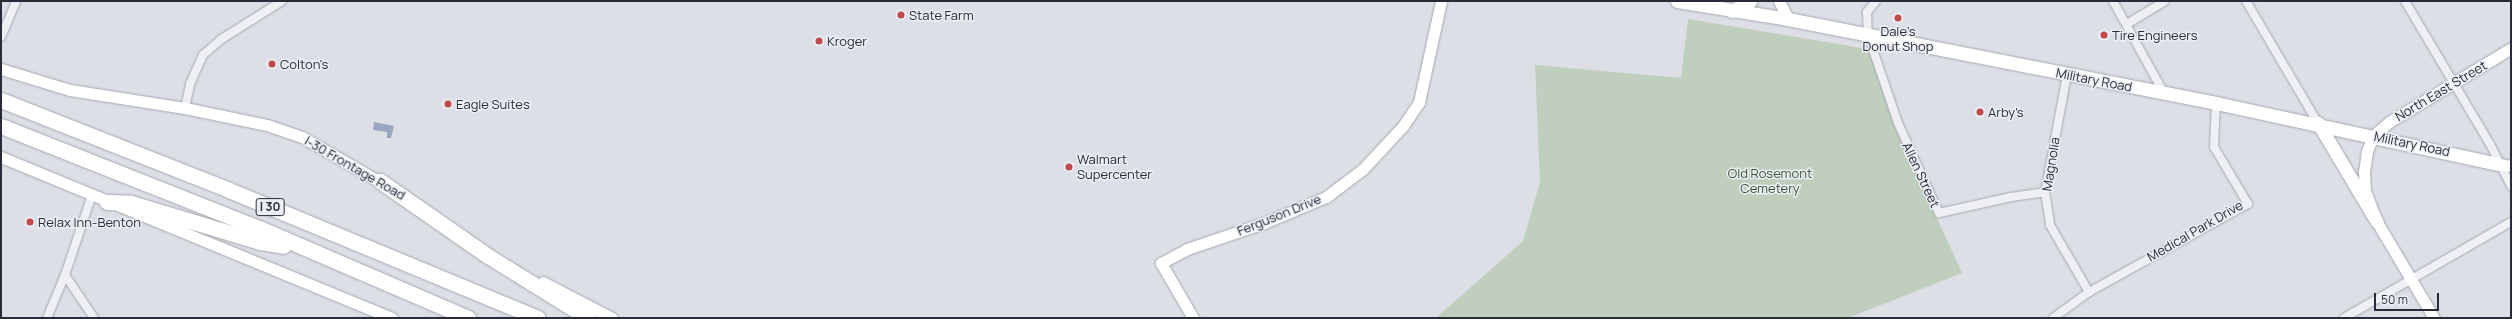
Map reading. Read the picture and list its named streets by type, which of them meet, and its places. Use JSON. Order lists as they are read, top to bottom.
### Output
{
  "streets": {
    "highway": ["I 30"],
    "main road": [
      "Military Road",
      "North East Street",
      "I-30 Frontage Road",
      "Ferguson Drive"
    ],
    "street": ["Magnolia", "Allen Street", "Medical Park Drive"]
  },
  "crossings": [
    ["Military Road", "North East Street"],
    ["Military Road", "Magnolia"],
    ["Military Road", "Allen Street"],
    ["Military Road", "Medical Park Drive"],
    ["Magnolia", "Allen Street"],
    ["Magnolia", "Medical Park Drive"]
  ],
  "parks": ["Old Rosemont Cemetery"],
  "places": [
    "State Farm",
    "Dale's Donut Shop",
    "Tire Engineers",
    "Kroger",
    "Colton's",
    "Eagle Suites",
    "Arby's",
    "Walmart Supercenter",
    "Relax Inn-Benton"
  ],
  "scale_bar": "50 m"
}
